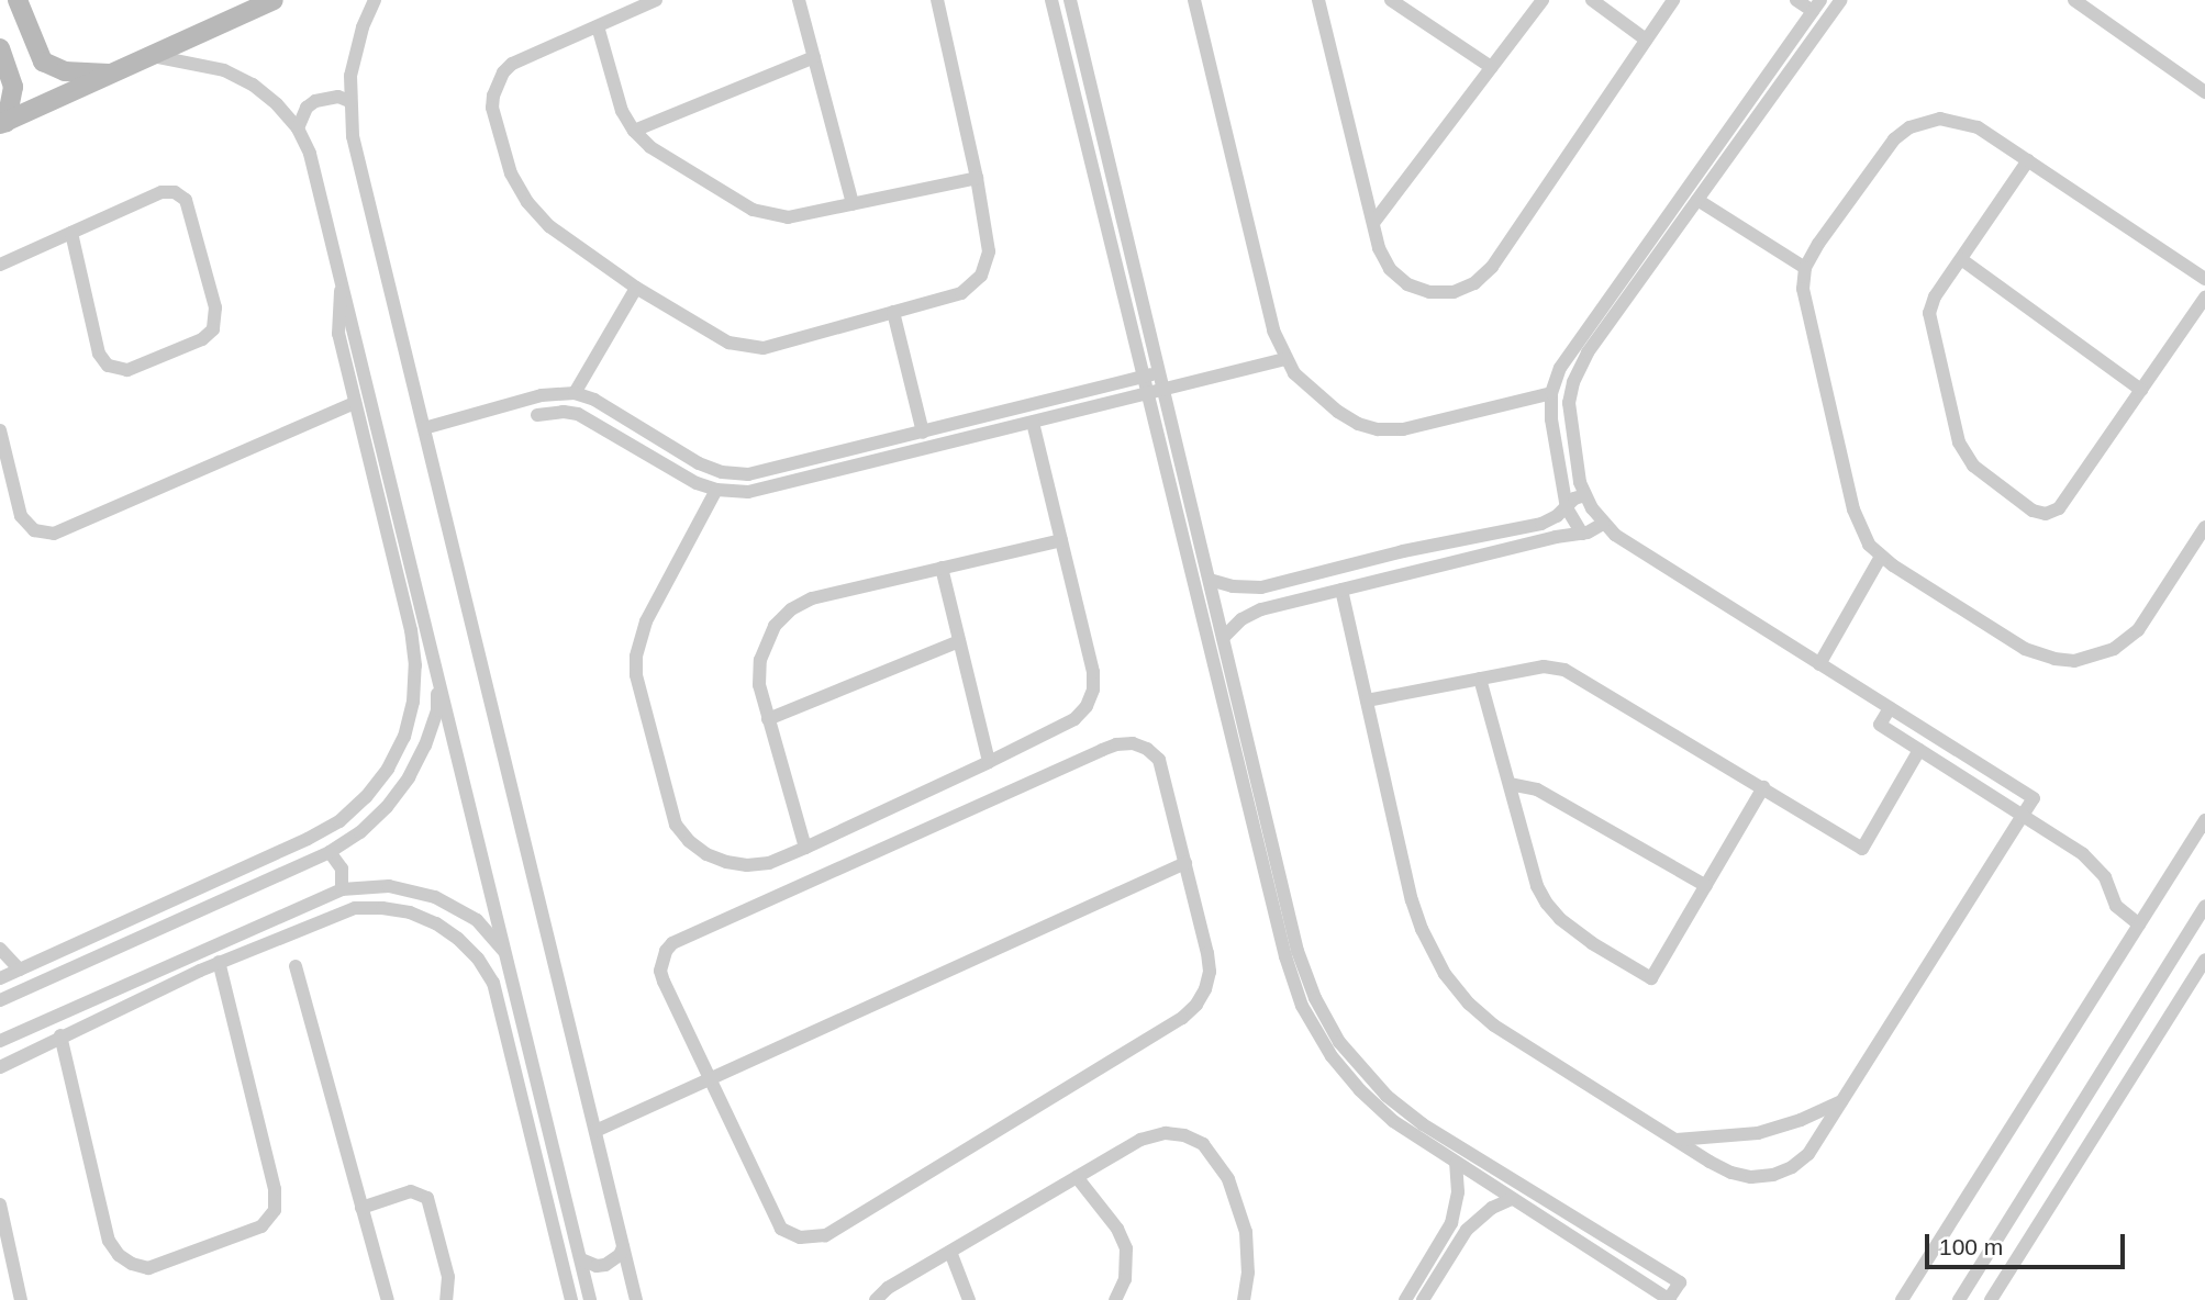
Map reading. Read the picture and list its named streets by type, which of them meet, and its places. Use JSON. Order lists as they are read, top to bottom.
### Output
{
  "scale_bar": "100 m"
}
